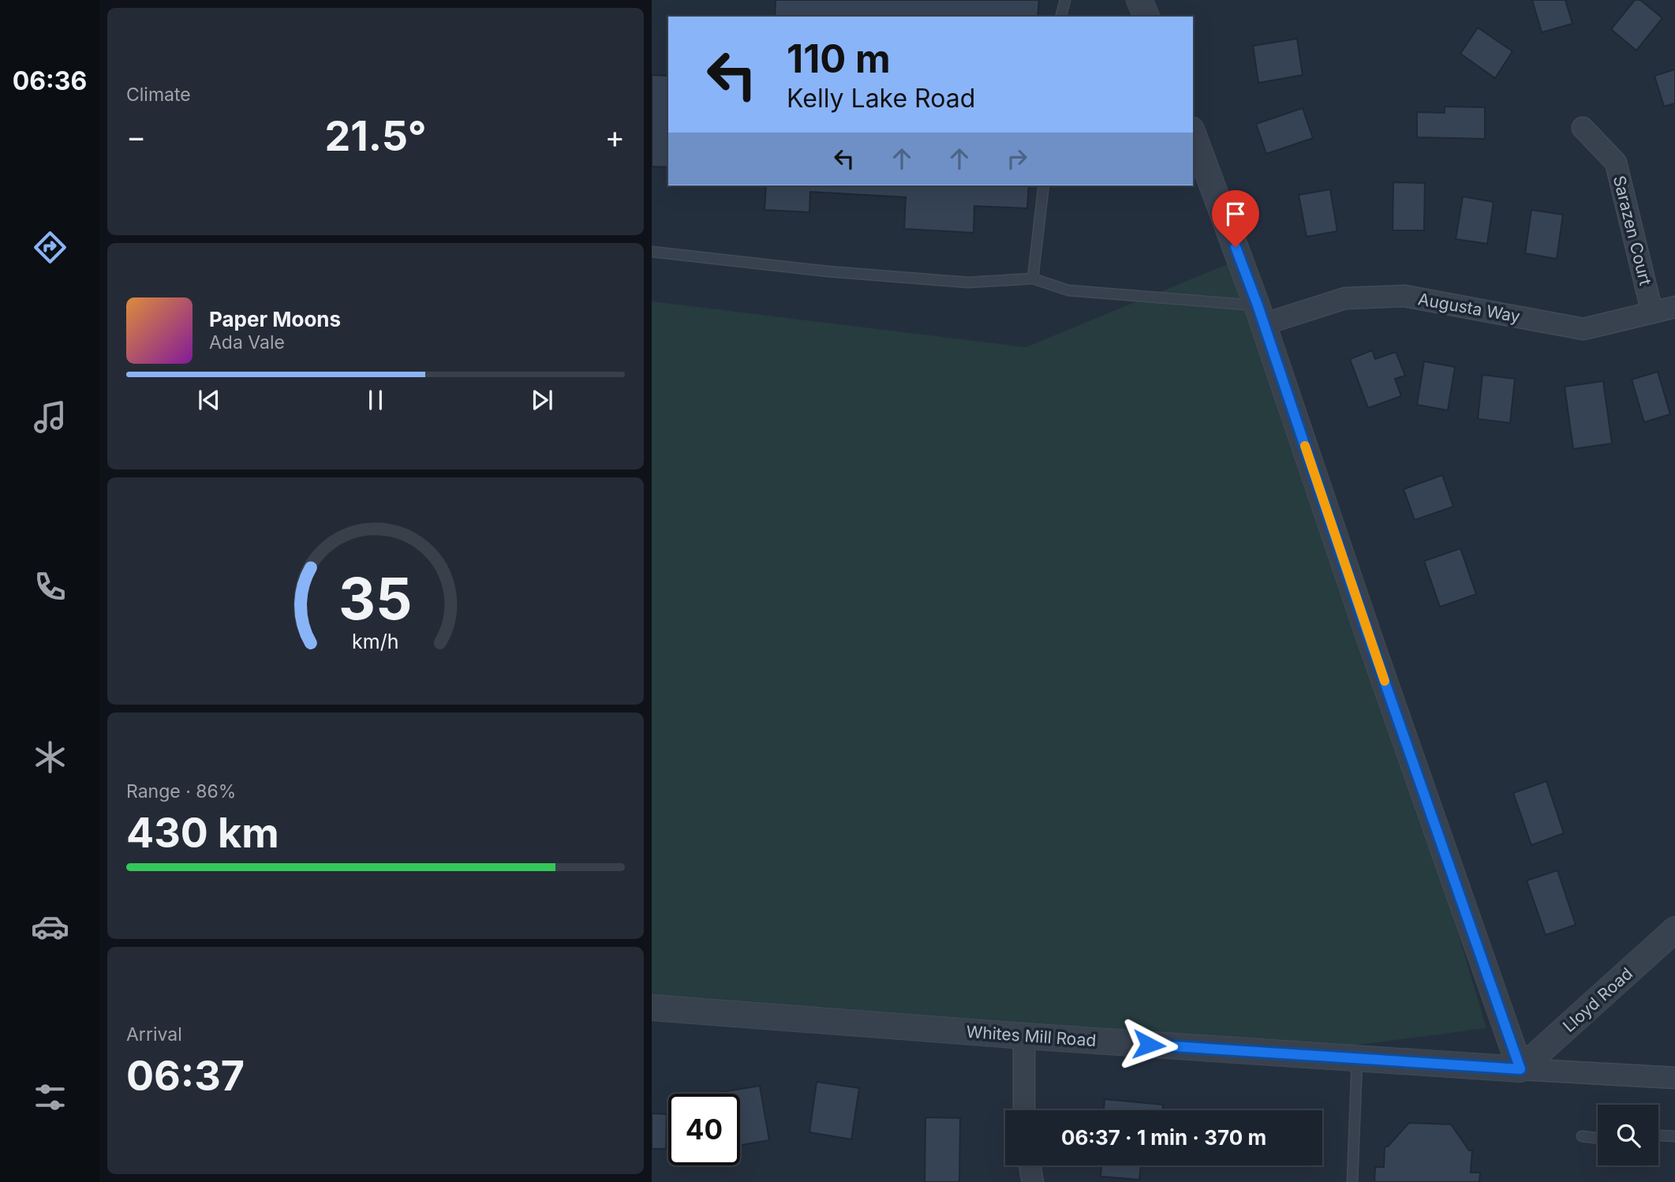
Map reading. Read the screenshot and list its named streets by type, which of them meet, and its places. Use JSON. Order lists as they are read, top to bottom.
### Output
{
  "streets": {
    "street": [
      "Sarazen Court",
      "Augusta Way",
      "Lloyd Road",
      "Whites Mill Road"
    ]
  },
  "crossings": [
    ["Sarazen Court", "Augusta Way"],
    ["Lloyd Road", "Whites Mill Road"]
  ],
  "page": {
    "tabs": "06:36",
    "tile": [
      "Climate",
      ["Range · 86%", "430 km"],
      ["Arrival", "06:37"]
    ],
    "turn": ["110 m", "Kelly Lake Road"],
    "heat": ["−", "21.5°", "+"],
    "song": ["Paper Moons", "Ada Vale"],
    "limit": "40",
    "trip": "06:37 · 1 min · 370 m",
    "gauge": ["35", "km/h"]
  }
}
